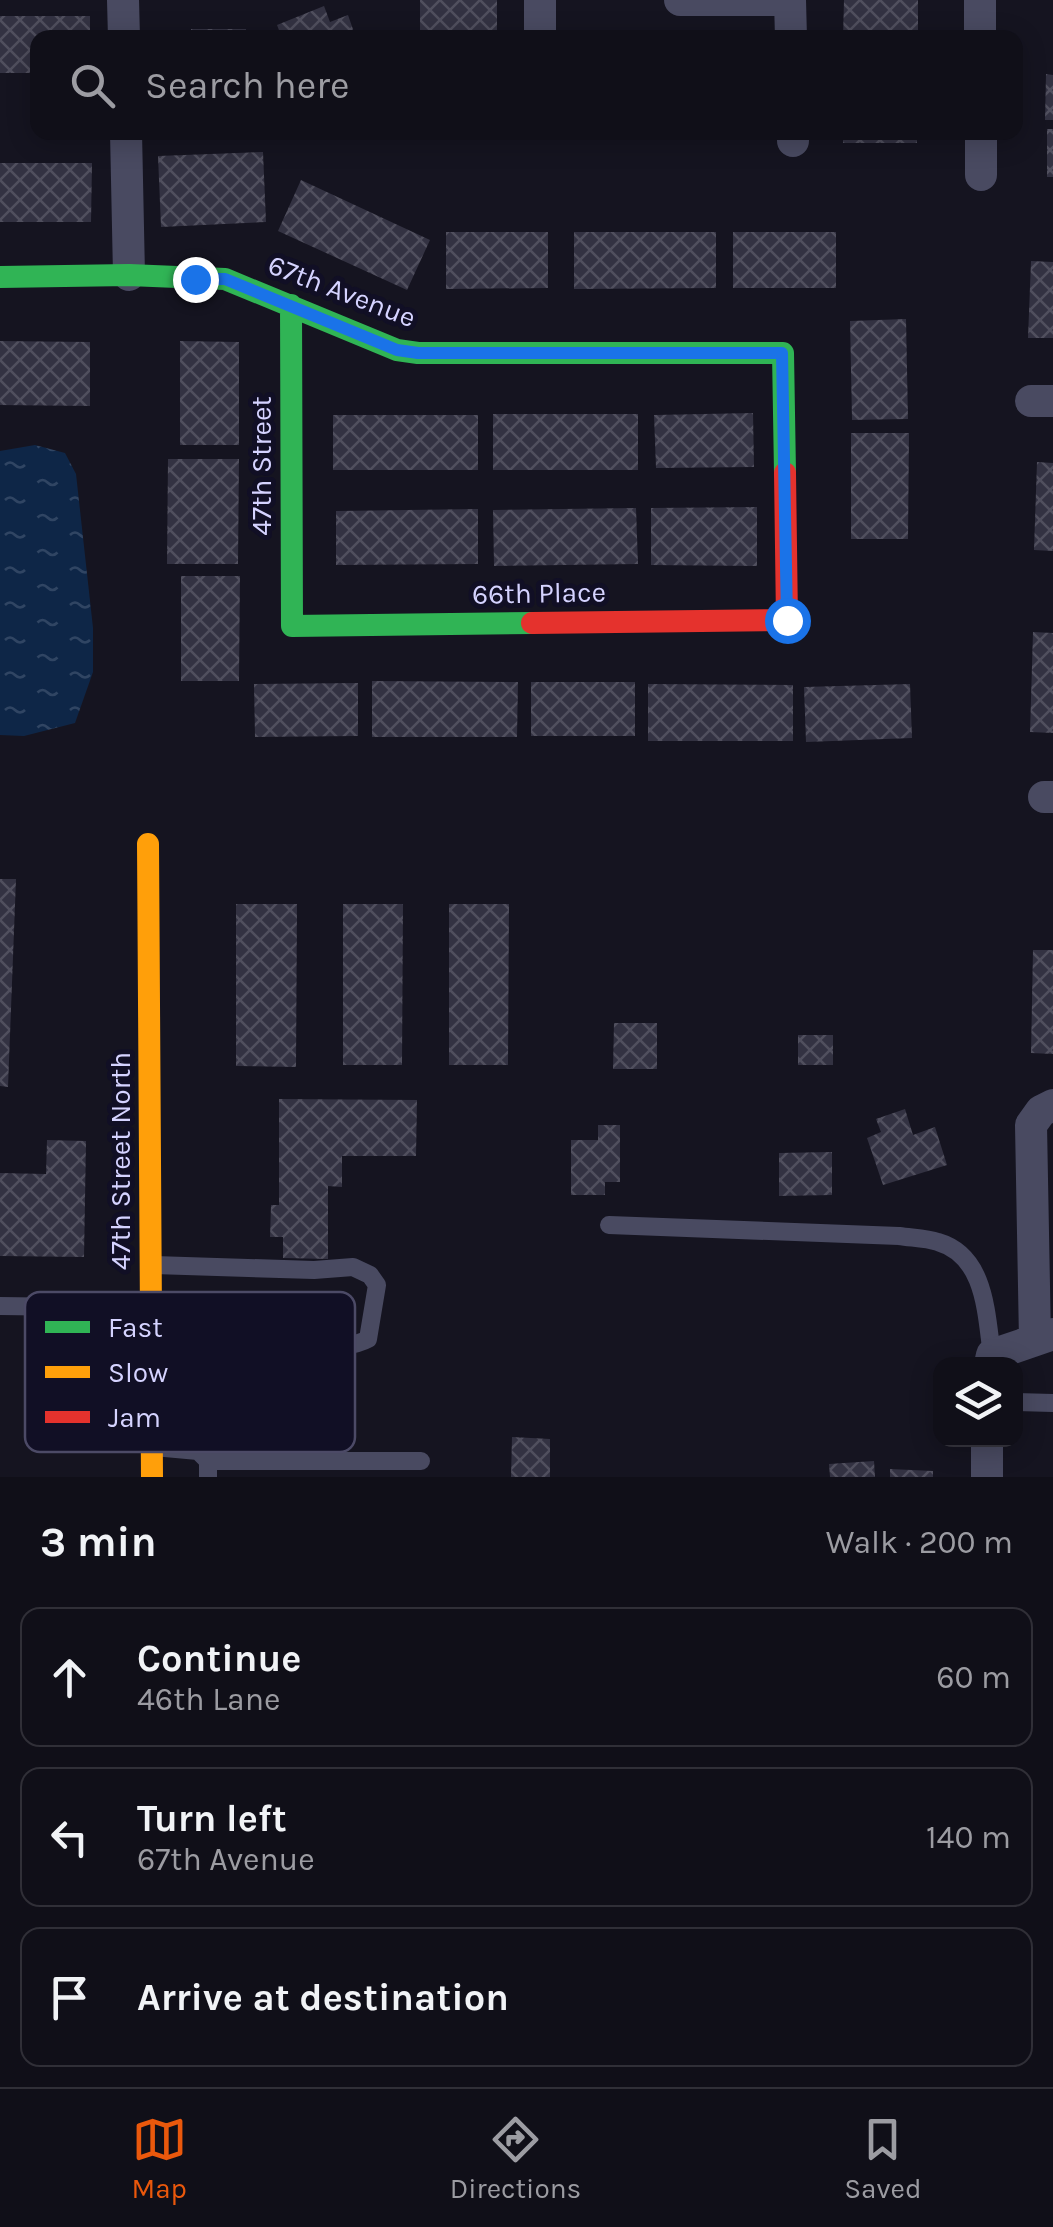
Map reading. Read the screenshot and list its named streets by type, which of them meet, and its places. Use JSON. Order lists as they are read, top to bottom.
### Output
{
  "streets": {
    "street": [
      "67th Avenue",
      "47th Street",
      "66th Place",
      "47th Street North"
    ]
  },
  "crossings": [
    ["67th Avenue", "47th Street"],
    ["67th Avenue", "66th Place"],
    ["47th Street", "66th Place"]
  ],
  "legend": ["Fast", "Slow", "Jam"],
  "page": {
    "search": "Search here",
    "heading": ["3 min", "Walk · 200 m"],
    "list": [
      ["Continue", "46th Lane", "60 m"],
      ["Turn left", "67th Avenue", "140 m"],
      "Arrive at destination"
    ],
    "nav": ["Map", "Directions", "Saved"]
  }
}
